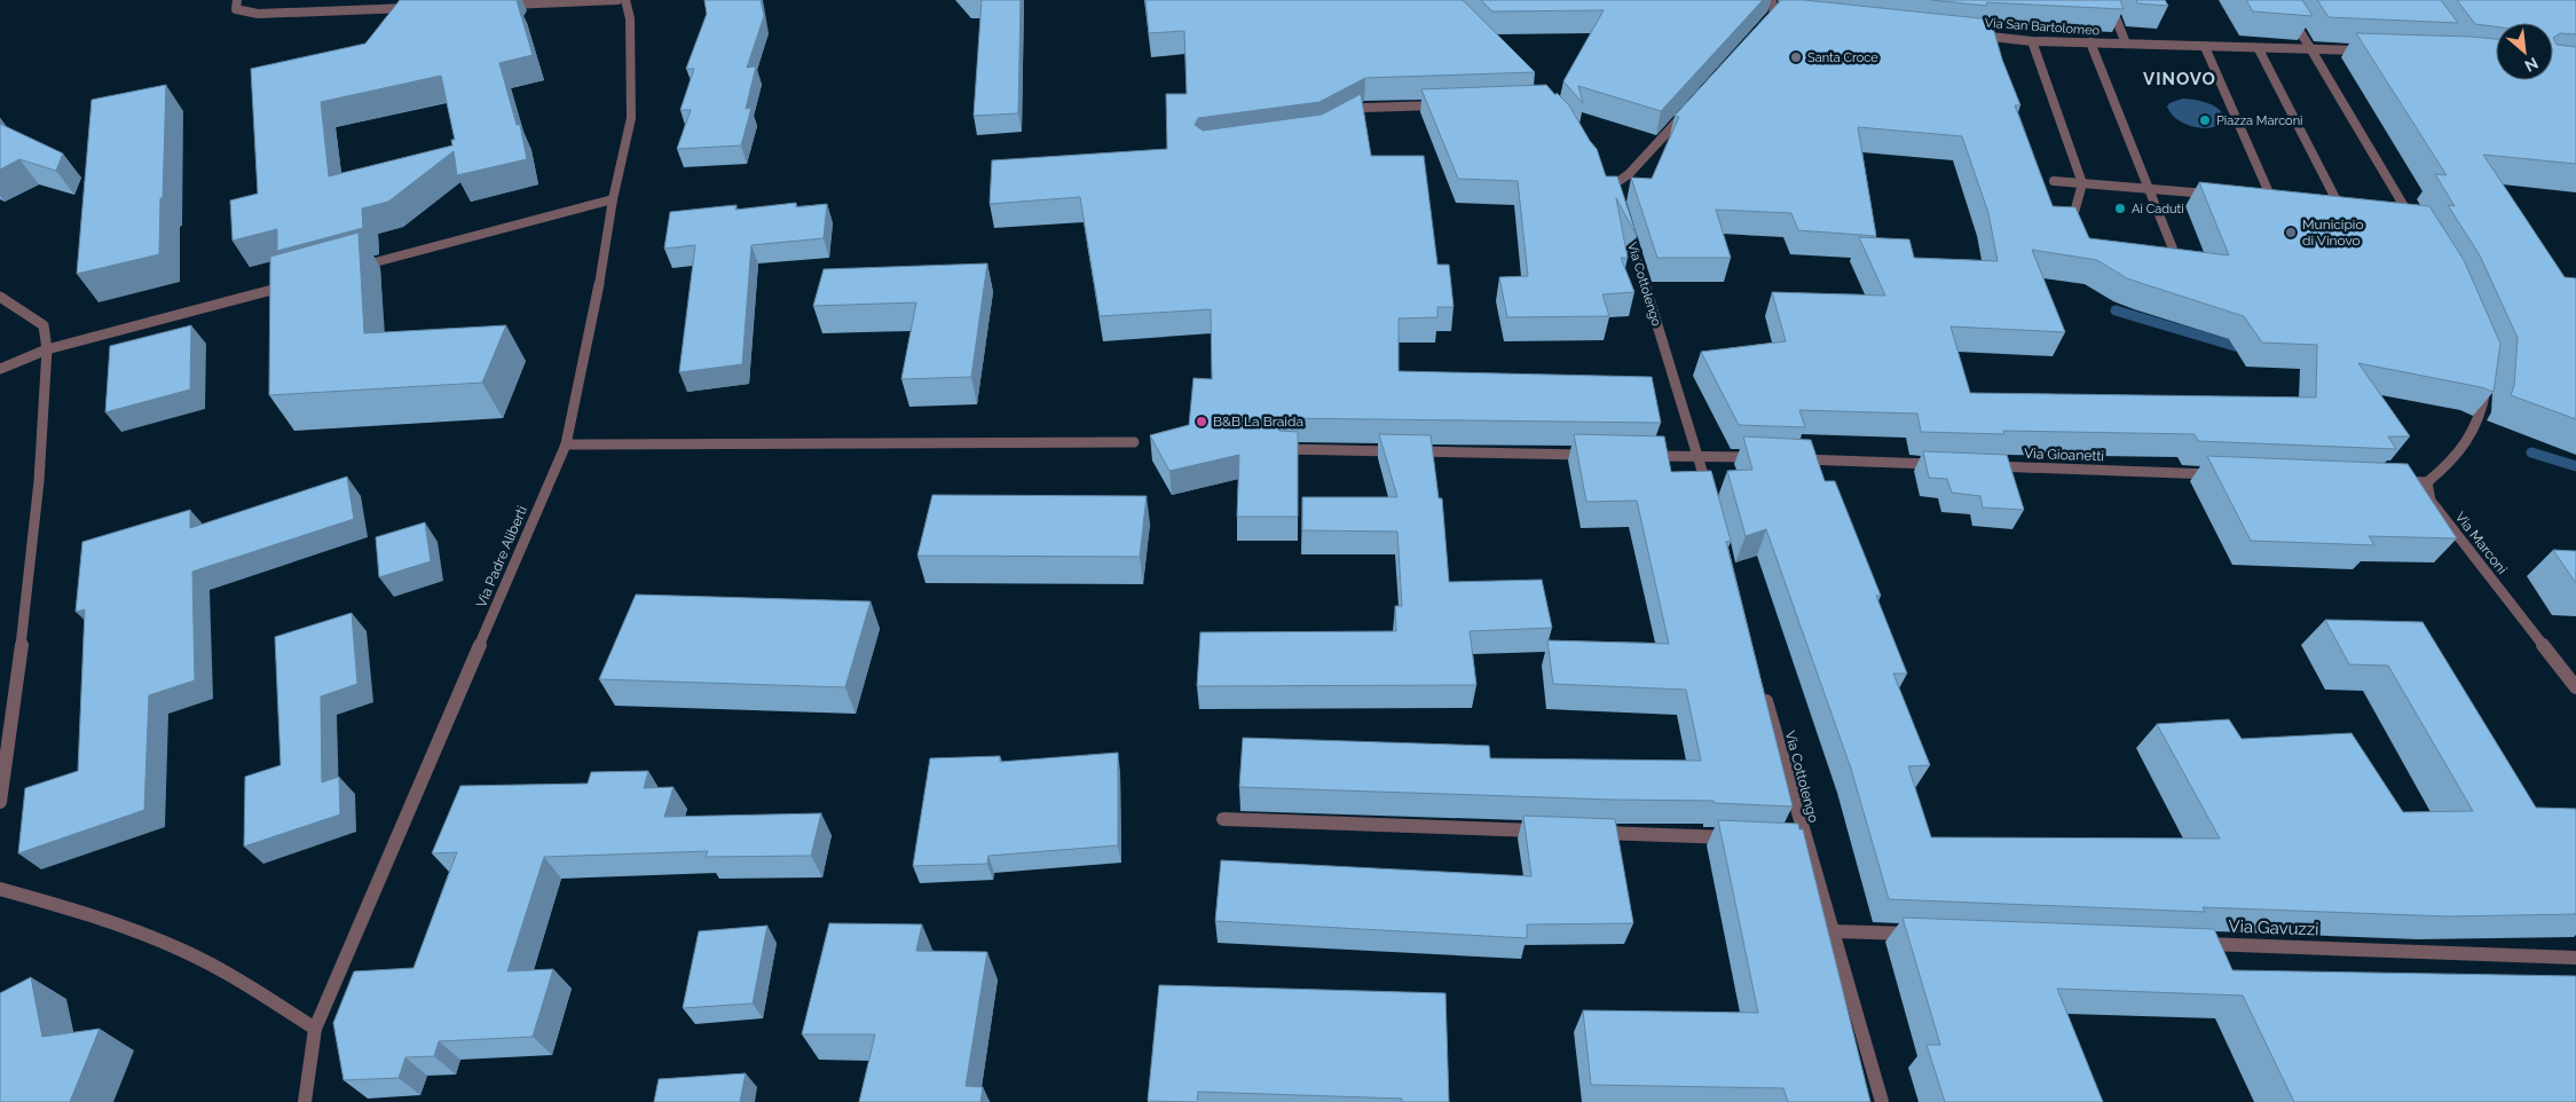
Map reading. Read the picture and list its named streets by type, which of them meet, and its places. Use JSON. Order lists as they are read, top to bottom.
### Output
{
  "streets": {
    "street": [
      "Via San Bartolomeo",
      "Via Cottolengo",
      "Via Gioanetti",
      "Via Marconi",
      "Via Padre Aliberti",
      "Via Gavuzzi"
    ]
  },
  "districts": ["VINOVO"],
  "places": [
    "Santa Croce",
    "Piazza Marconi",
    "Ai Caduti",
    "Municipio di Vinovo",
    "B&B La Braida"
  ],
  "north": "bottom right"
}
